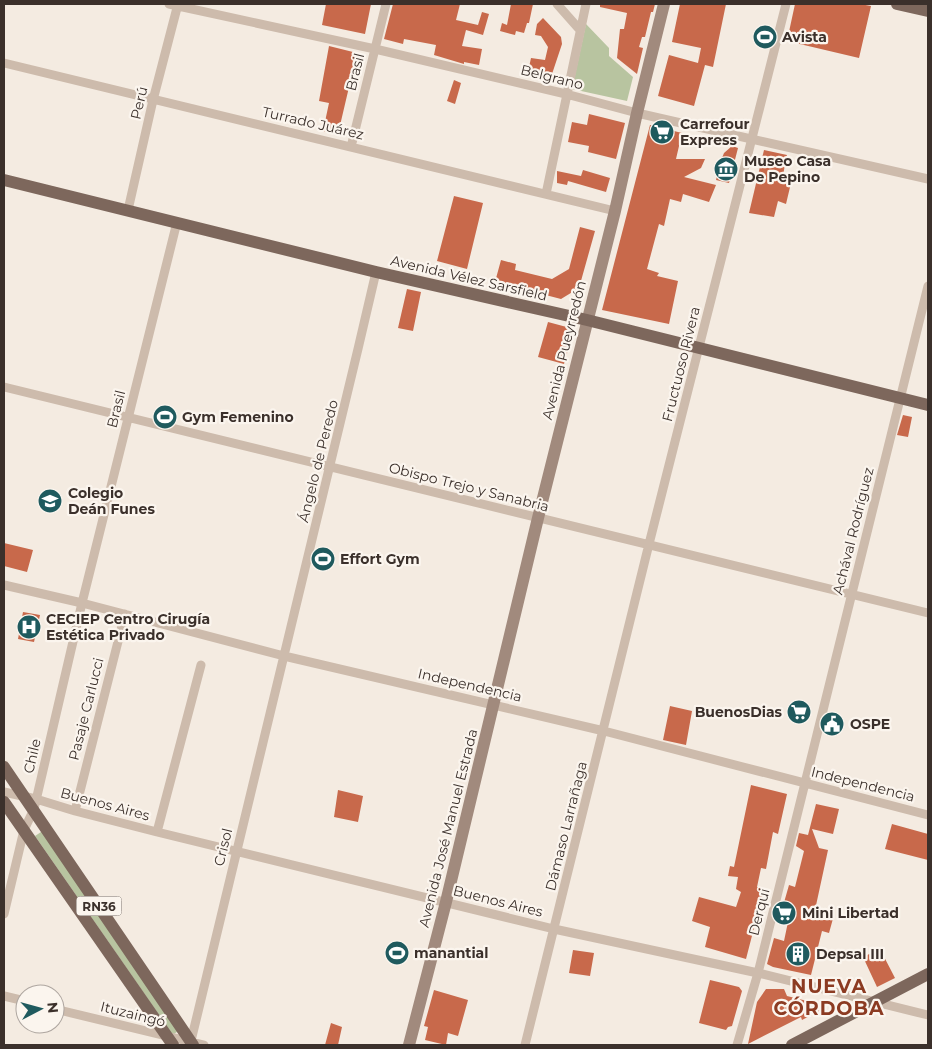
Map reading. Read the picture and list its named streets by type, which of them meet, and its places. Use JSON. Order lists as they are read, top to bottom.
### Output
{
  "streets": {
    "main road": [
      "Avenida Vélez Sarsfield",
      "Avenida Pueyrredón",
      "Avenida José Manuel Estrada",
      "RN36"
    ],
    "street": [
      "Brasil",
      "Belgrano",
      "Perú",
      "Turrado Juárez",
      "Fructuoso Rivera",
      "Ángelo de Peredo",
      "Obispo Trejo y Sanabria",
      "Achával Rodríguez",
      "Independencia",
      "Pasaje Carlucci",
      "Chile",
      "Buenos Aires",
      "Dámaso Larrañaga",
      "Crisol",
      "Derqui",
      "Ituzaingó"
    ]
  },
  "crossings": [
    ["Brasil", "Belgrano"],
    ["Brasil", "Turrado Juárez"],
    ["Brasil", "Avenida Vélez Sarsfield"],
    ["Brasil", "Obispo Trejo y Sanabria"],
    ["Brasil", "Independencia"],
    ["Brasil", "Chile"],
    ["Belgrano", "Perú"],
    ["Belgrano", "Avenida Pueyrredón"],
    ["Belgrano", "Fructuoso Rivera"],
    ["Perú", "Turrado Juárez"],
    ["Perú", "Avenida Vélez Sarsfield"],
    ["Turrado Juárez", "Avenida Pueyrredón"],
    ["Avenida Vélez Sarsfield", "Avenida Pueyrredón"],
    ["Avenida Vélez Sarsfield", "Fructuoso Rivera"],
    ["Avenida Vélez Sarsfield", "Ángelo de Peredo"],
    ["Avenida Vélez Sarsfield", "Achával Rodríguez"],
    ["Avenida Pueyrredón", "Obispo Trejo y Sanabria"],
    ["Avenida Pueyrredón", "Independencia"],
    ["Avenida Pueyrredón", "Avenida José Manuel Estrada"],
    ["Fructuoso Rivera", "Obispo Trejo y Sanabria"],
    ["Fructuoso Rivera", "Independencia"],
    ["Fructuoso Rivera", "Dámaso Larrañaga"],
    ["Ángelo de Peredo", "Obispo Trejo y Sanabria"],
    ["Ángelo de Peredo", "Independencia"],
    ["Ángelo de Peredo", "Crisol"],
    ["Obispo Trejo y Sanabria", "Achával Rodríguez"],
    ["Achával Rodríguez", "Independencia"],
    ["Achával Rodríguez", "Derqui"],
    ["Independencia", "Pasaje Carlucci"],
    ["Independencia", "Chile"],
    ["Independencia", "Dámaso Larrañaga"],
    ["Independencia", "Avenida José Manuel Estrada"],
    ["Independencia", "Crisol"],
    ["Independencia", "Derqui"],
    ["Pasaje Carlucci", "Buenos Aires"],
    ["Chile", "Buenos Aires"],
    ["Chile", "RN36"],
    ["Buenos Aires", "Dámaso Larrañaga"],
    ["Buenos Aires", "Avenida José Manuel Estrada"],
    ["Buenos Aires", "Crisol"],
    ["Buenos Aires", "RN36"],
    ["Buenos Aires", "Derqui"],
    ["Crisol", "RN36"],
    ["Crisol", "Ituzaingó"],
    ["RN36", "Ituzaingó"]
  ],
  "districts": ["NUEVA CÓRDOBA"],
  "places": {
    "sports": [
      "Avista",
      "Gym Femenino",
      "Effort Gym",
      "manantial"
    ],
    "supermarket": ["Carrefour Express", "BuenosDias", "Mini Libertad"],
    "museum": ["Museo Casa De Pepino"],
    "school or university": ["Colegio Deán Funes"],
    "hospital": ["CECIEP Centro Cirugía Estética Privado"],
    "public building": ["OSPE"],
    "building": ["Depsal III"]
  },
  "north": "right"
}
